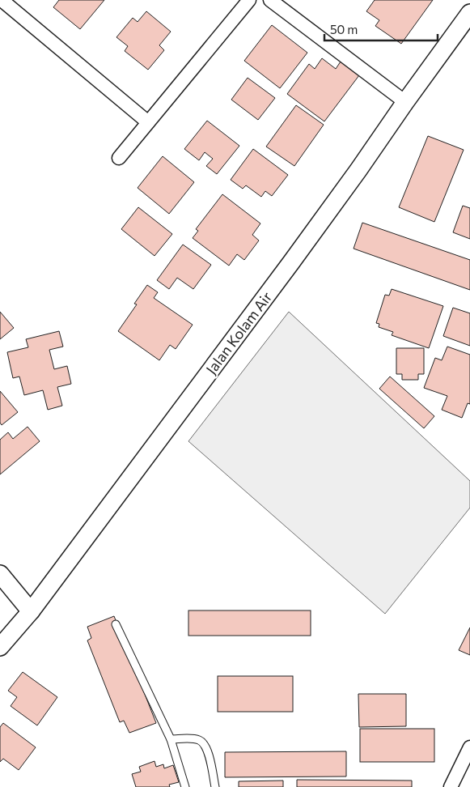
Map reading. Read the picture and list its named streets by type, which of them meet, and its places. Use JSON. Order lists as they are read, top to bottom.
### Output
{
  "streets": {
    "street": ["Jalan Kolam Air"]
  },
  "scale_bar": "50 m"
}
